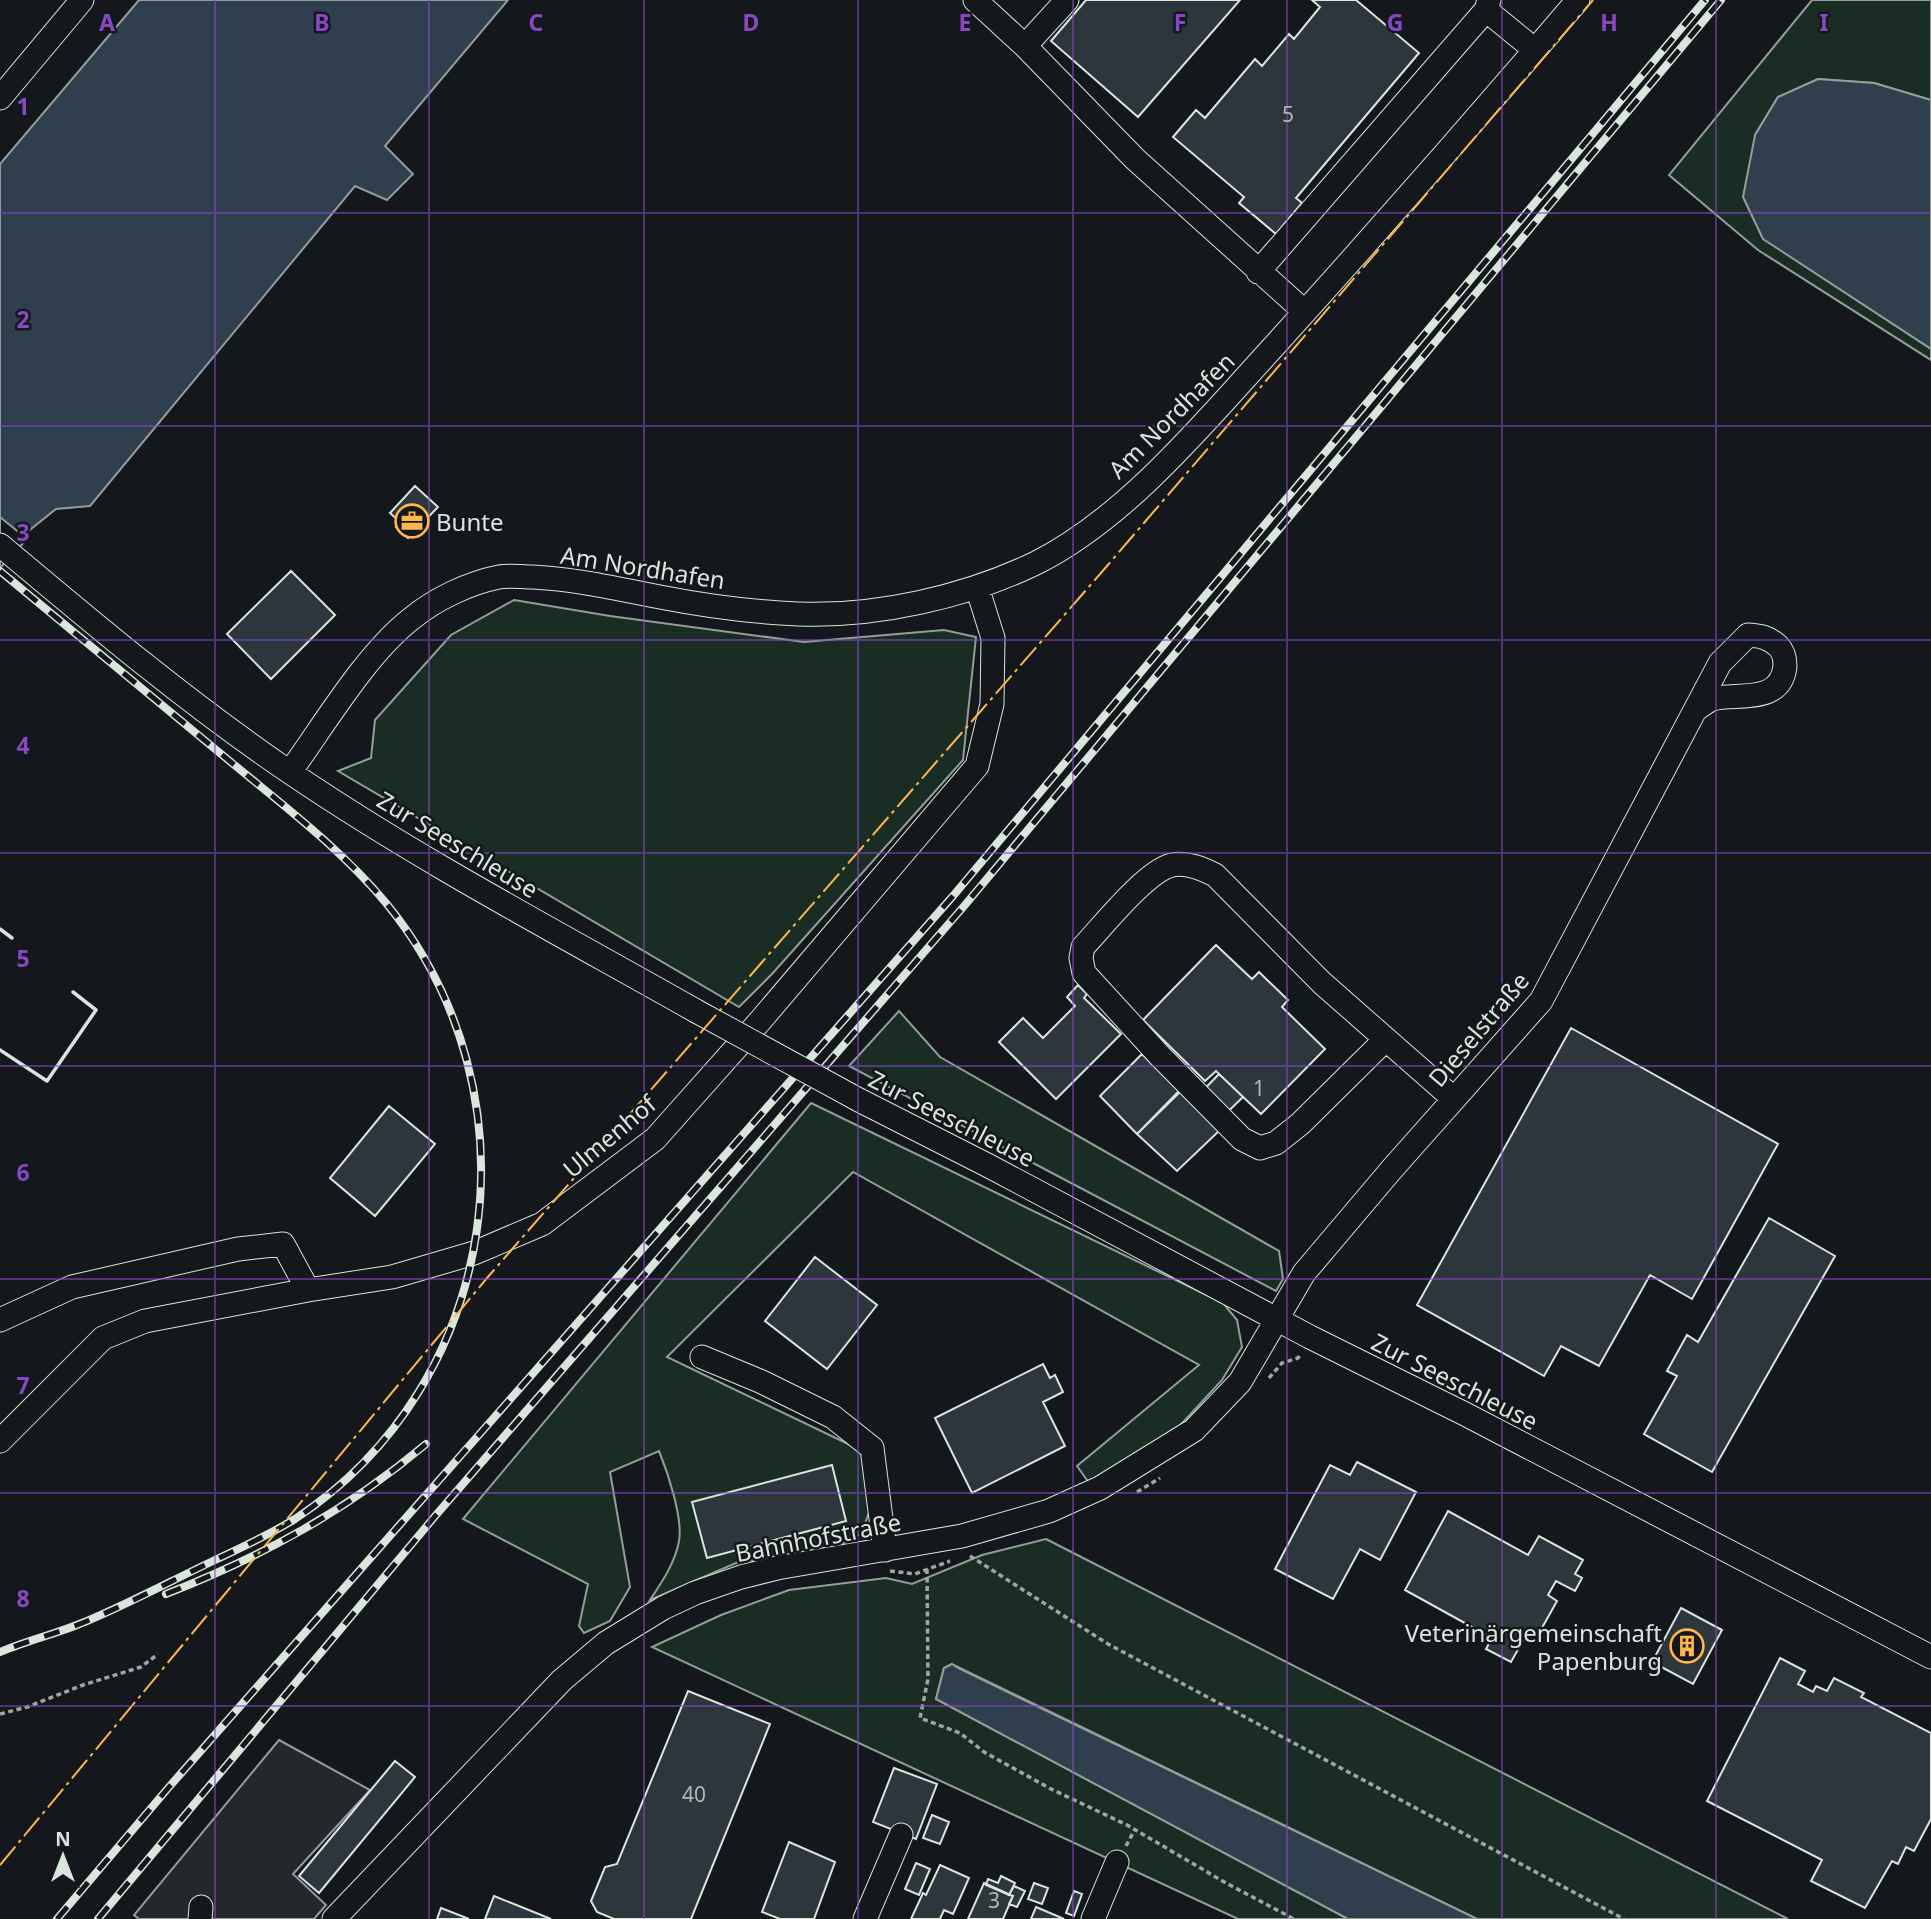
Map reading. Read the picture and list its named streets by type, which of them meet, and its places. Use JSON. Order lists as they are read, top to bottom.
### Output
{
  "streets": {
    "street": [
      "Am Nordhafen",
      "Zur Seeschleuse",
      "Dieselstraße",
      "Ulmenhof",
      "Bahnhofstraße"
    ]
  },
  "crossings": [
    ["Am Nordhafen", "Zur Seeschleuse"],
    ["Am Nordhafen", "Ulmenhof"],
    ["Zur Seeschleuse", "Dieselstraße"],
    ["Zur Seeschleuse", "Bahnhofstraße"],
    ["Dieselstraße", "Bahnhofstraße"]
  ],
  "places": {
    "office": ["Bunte"],
    "building": ["Veterinärgemeinschaft Papenburg"]
  },
  "house_numbers": [
    "5",
    "1",
    "40",
    "3"
  ],
  "north": "top",
  "grid": {
    "columns": [
      "A",
      "B",
      "C",
      "D",
      "E",
      "F",
      "G",
      "H",
      "I"
    ],
    "rows": [
      "1",
      "2",
      "3",
      "4",
      "5",
      "6",
      "7",
      "8"
    ]
  }
}
